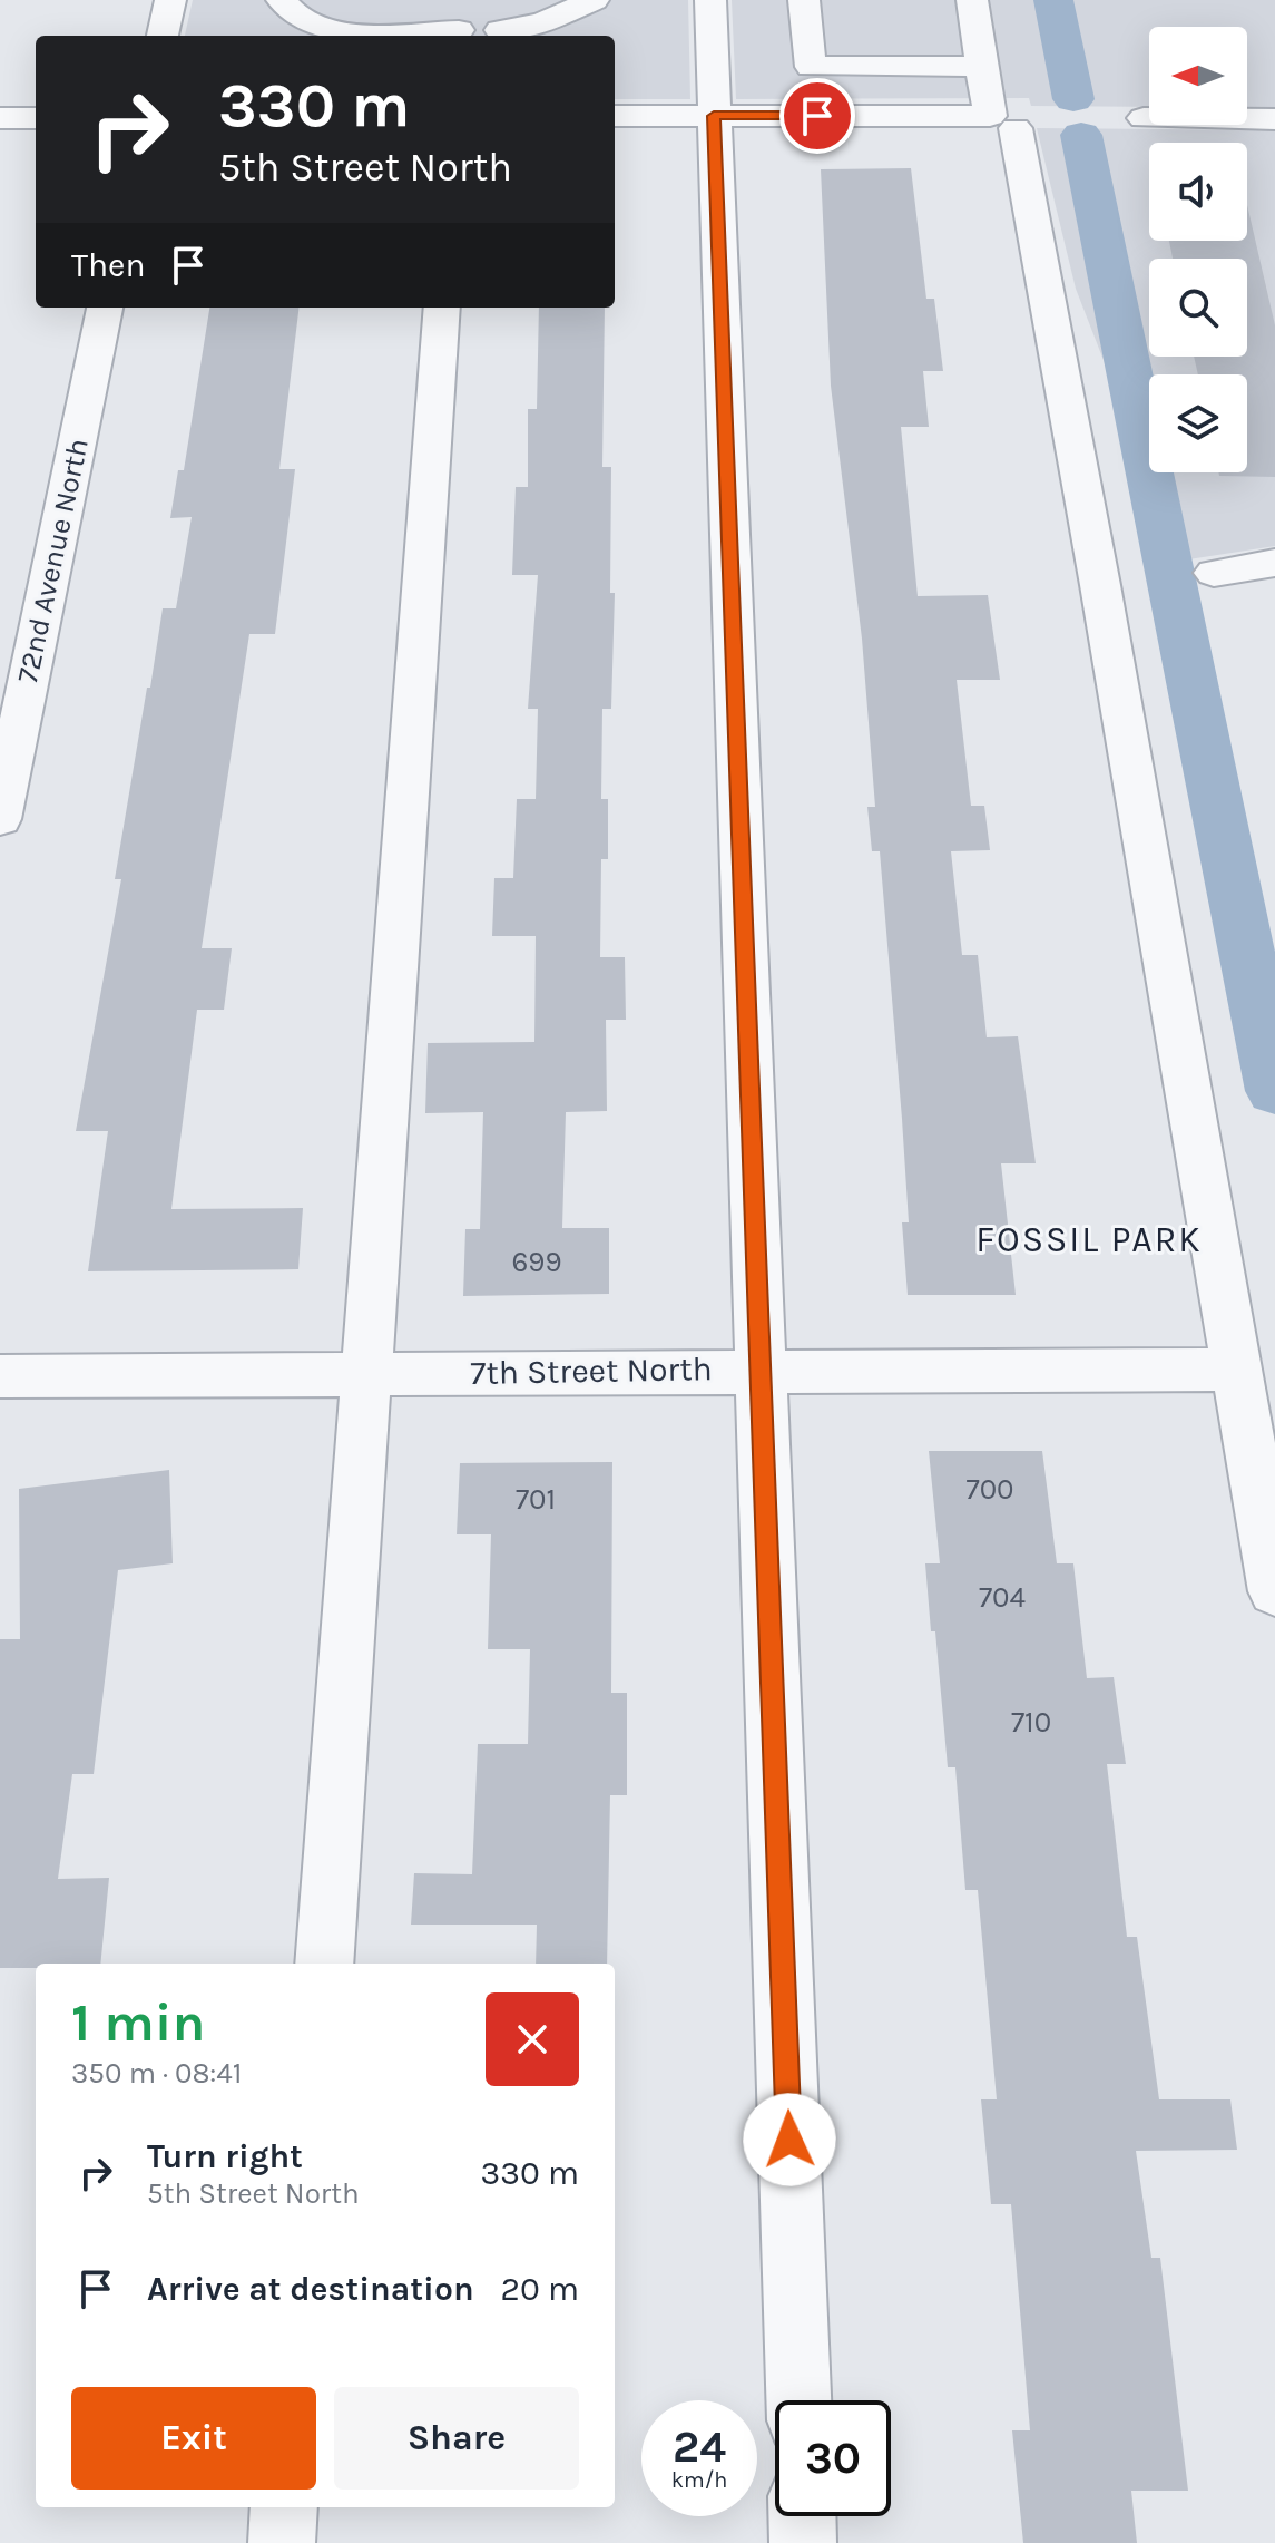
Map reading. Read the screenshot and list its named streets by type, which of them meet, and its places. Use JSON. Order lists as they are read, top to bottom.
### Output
{
  "streets": {
    "street": ["72nd Avenue North", "7th Street North"]
  },
  "districts": ["FOSSIL PARK"],
  "house_numbers": [
    "699",
    "700",
    "701",
    "704",
    "710"
  ],
  "north": "left",
  "page": {
    "turn": ["330 m", "5th Street North"],
    "then": "Then",
    "heading": ["1 min", "350 m · 08:41"],
    "list": [
      {
        "name": "Turn right",
        "note": "5th Street North",
        "value": "330 m"
      },
      {
        "name": "Arrive at destination",
        "value": "20 m"
      }
    ],
    "buttons": ["Exit", "Share"],
    "speed": "24 km/h",
    "limit": "30"
  }
}
